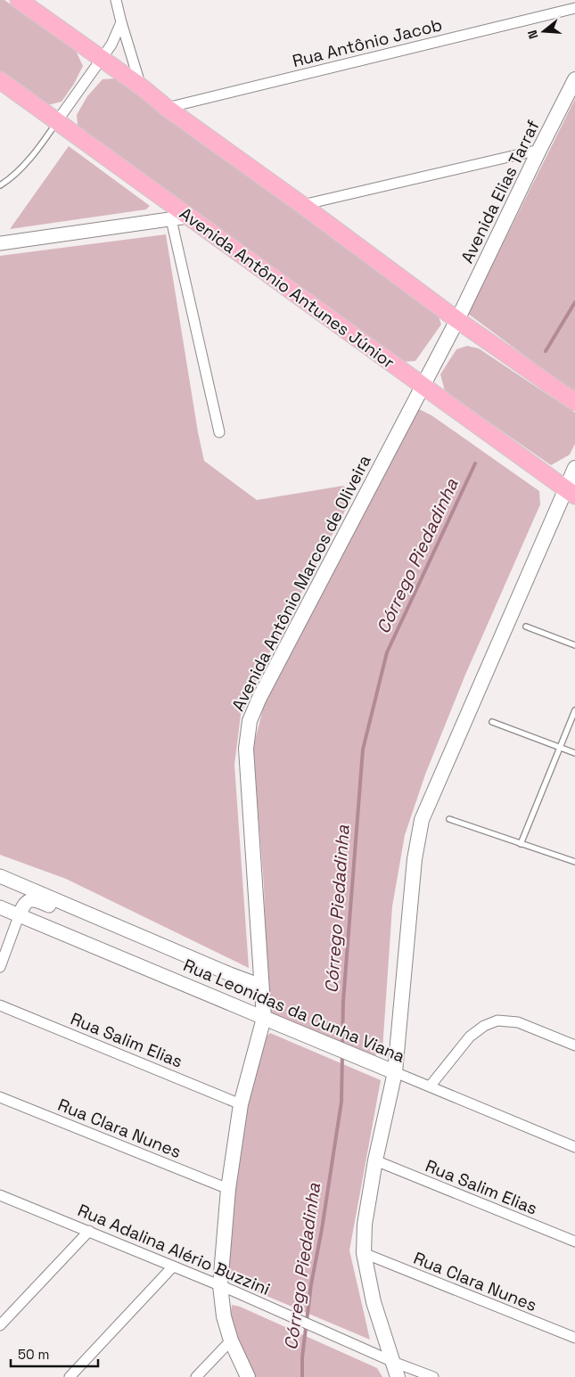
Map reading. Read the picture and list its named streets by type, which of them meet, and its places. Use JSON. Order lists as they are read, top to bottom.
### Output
{
  "streets": {
    "main road": [
      "Avenida Elias Tarraf",
      "Avenida Antônio Antunes Júnior",
      "Avenida Antônio Marcos de Oliveira",
      "Rua Leonidas da Cunha Viana"
    ],
    "street": [
      "Rua Antônio Jacob",
      "Rua Salim Elias",
      "Rua Clara Nunes",
      "Rua Adalina Alério Buzzini"
    ]
  },
  "crossings": [
    ["Avenida Elias Tarraf", "Avenida Antônio Marcos de Oliveira"],
    ["Avenida Antônio Antunes Júnior", "Avenida Antônio Marcos de Oliveira"],
    ["Avenida Antônio Marcos de Oliveira", "Rua Leonidas da Cunha Viana"],
    ["Avenida Antônio Marcos de Oliveira", "Rua Salim Elias"],
    ["Avenida Antônio Marcos de Oliveira", "Rua Clara Nunes"],
    ["Avenida Antônio Marcos de Oliveira", "Rua Adalina Alério Buzzini"]
  ],
  "water": ["Córrego Piedadinha"],
  "scale_bar": "50 m",
  "north": "left"
}
